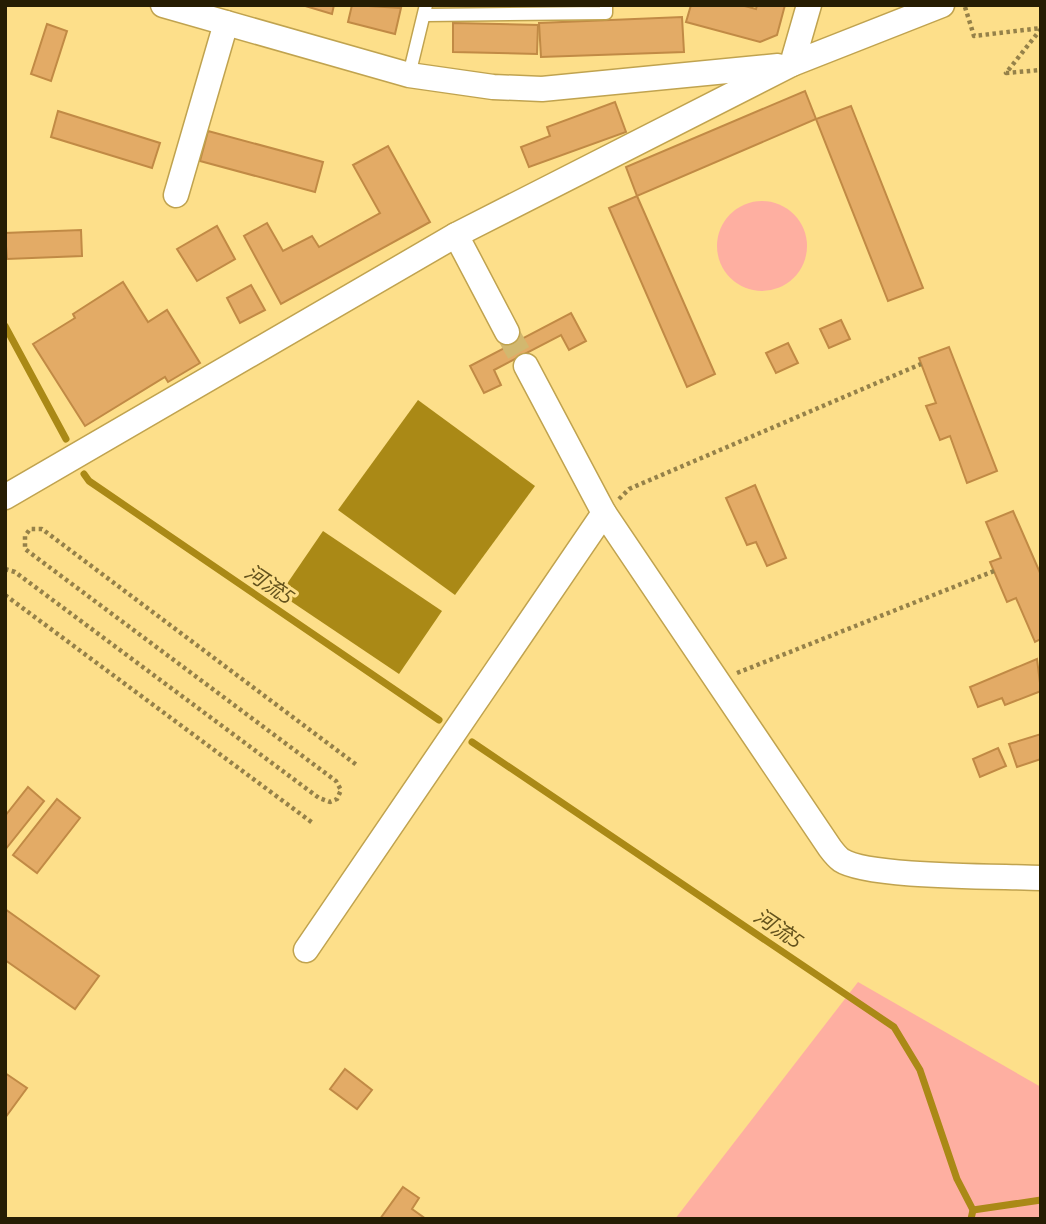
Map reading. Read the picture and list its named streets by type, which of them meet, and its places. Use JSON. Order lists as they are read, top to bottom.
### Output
{
  "water": ["河流5"]
}
